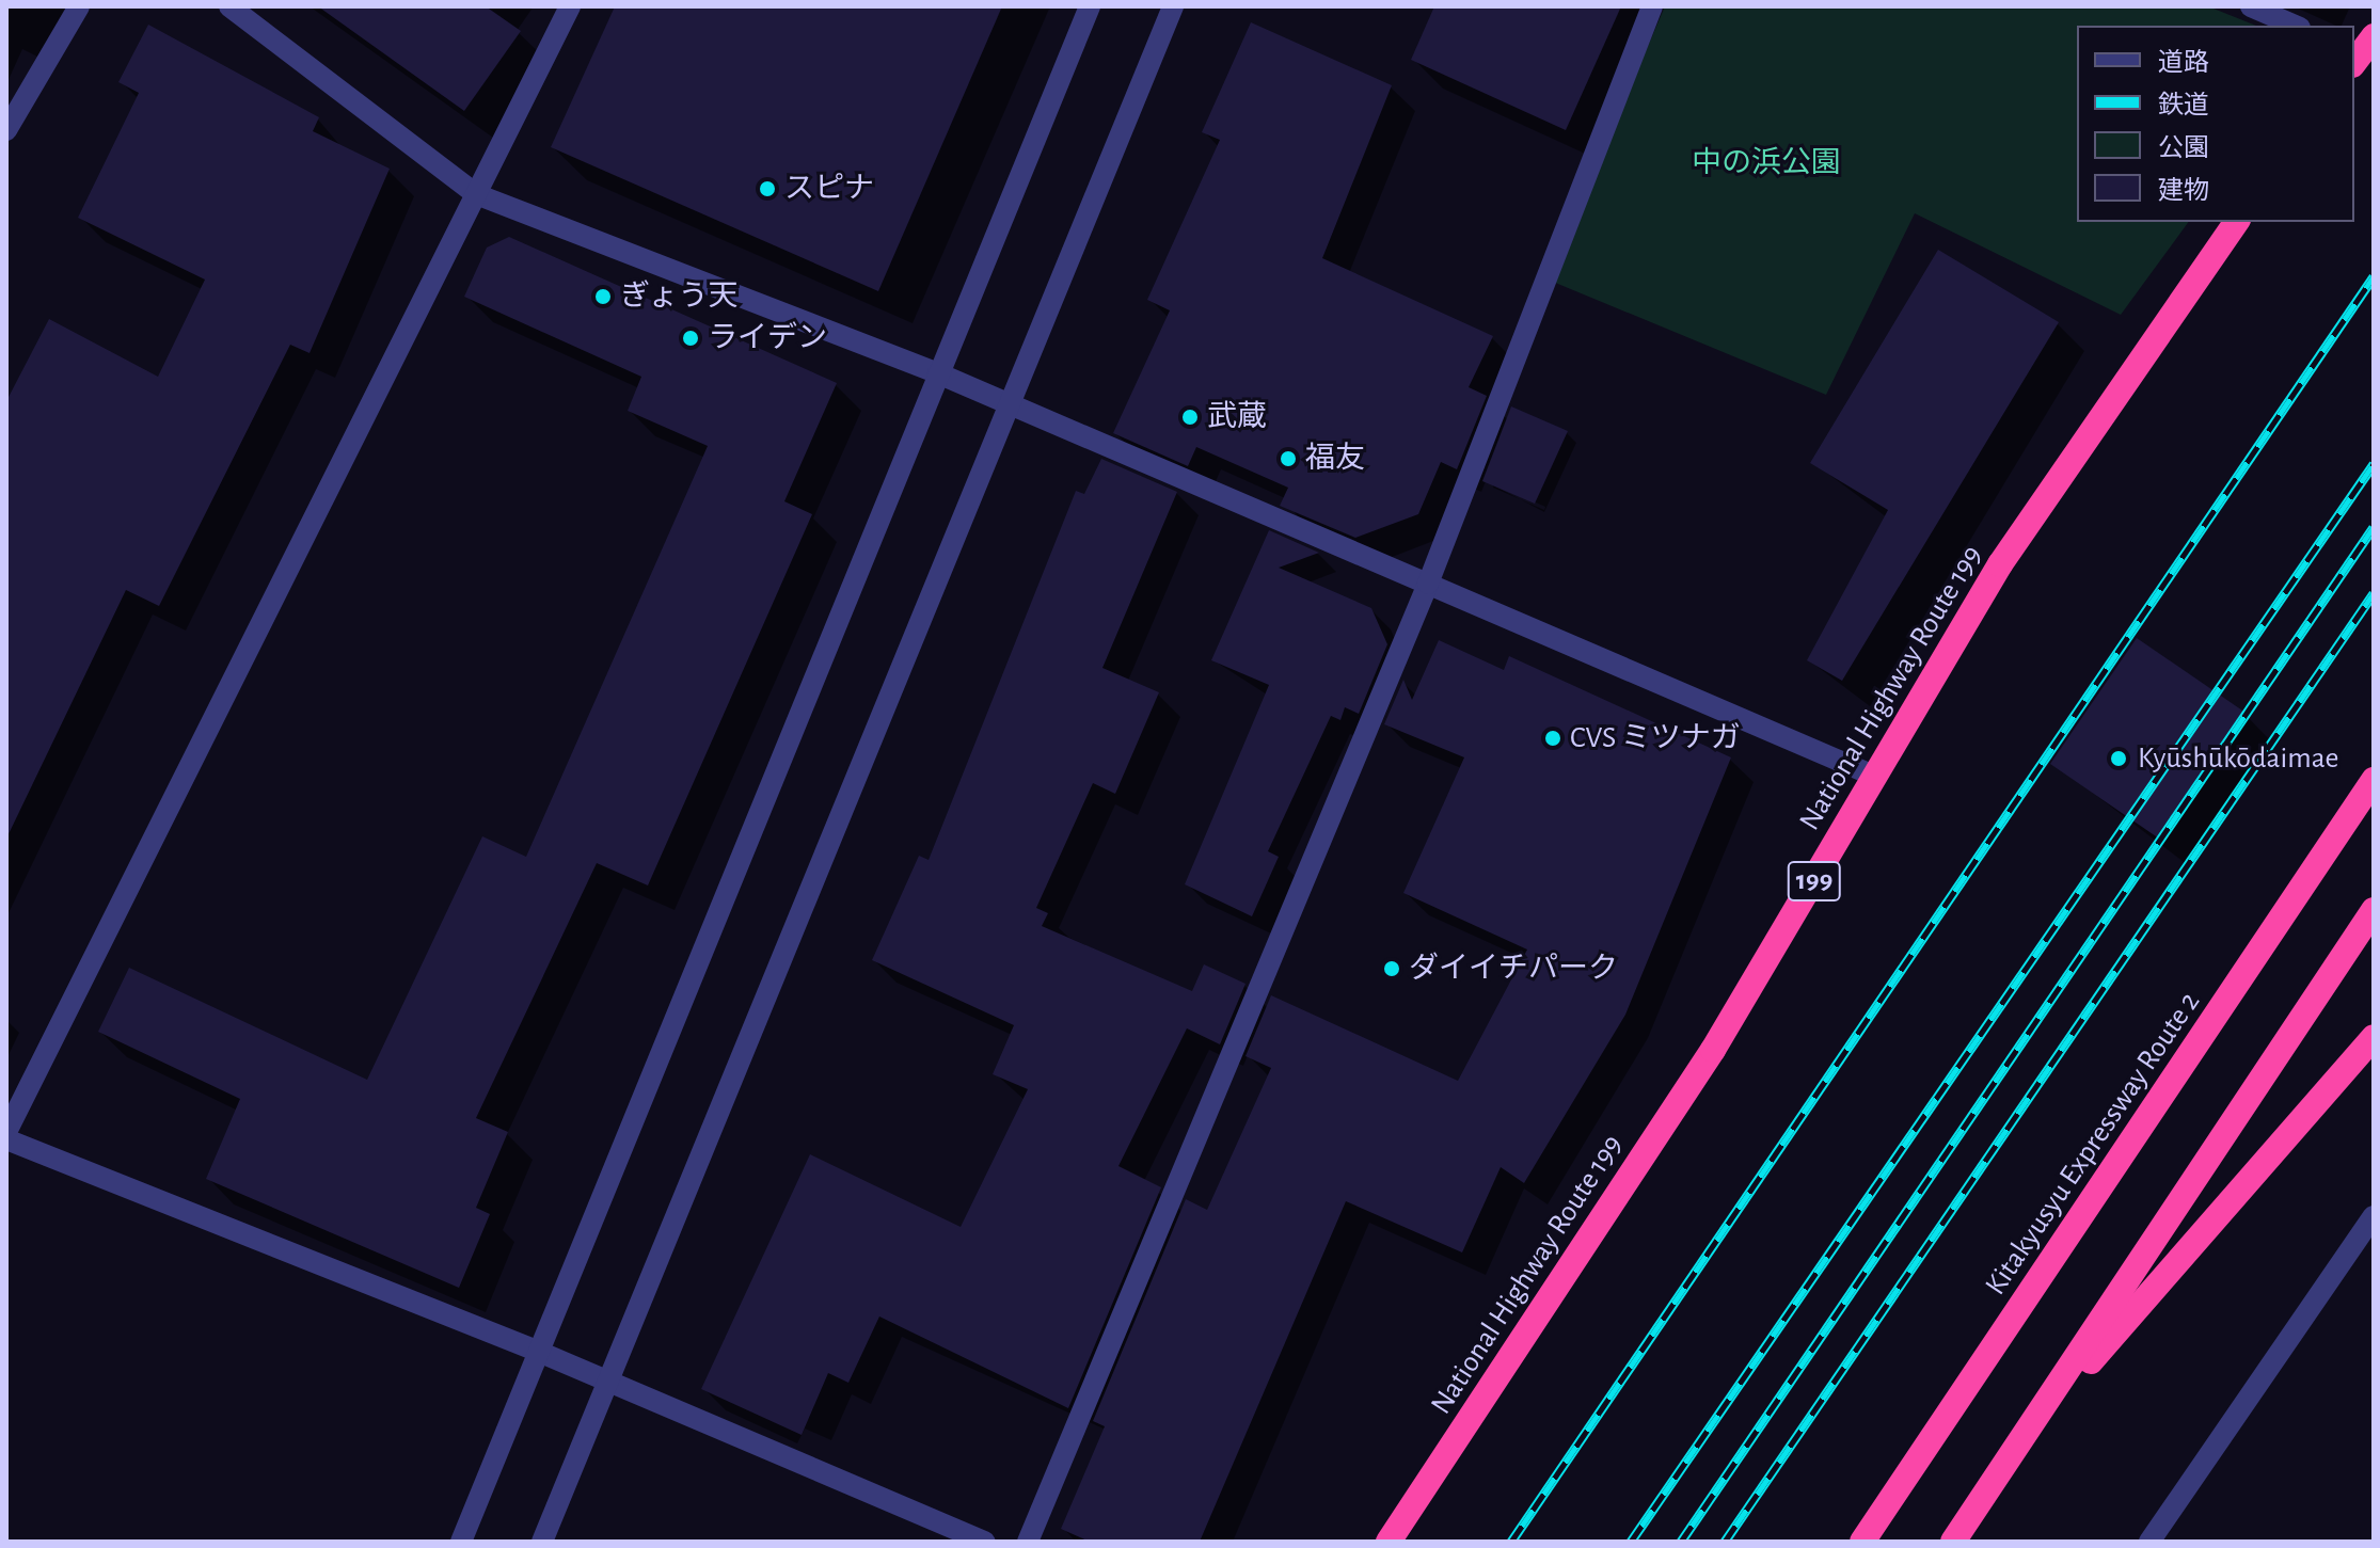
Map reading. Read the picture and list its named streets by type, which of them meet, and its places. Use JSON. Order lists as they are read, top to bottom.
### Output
{
  "streets": {
    "highway": ["National Highway Route 199", "199", "Kitakyusyu Expressway Route 2"]
  },
  "parks": ["中の浜公園"],
  "places": [
    "スピナ",
    "ぎょう天",
    "ライデン",
    "武蔵",
    "福友",
    "CVS ミツナガ",
    "Kyūshūkōdaimae",
    "ダイイチパーク"
  ],
  "legend": [
    "道路",
    "鉄道",
    "公園",
    "建物"
  ]
}
